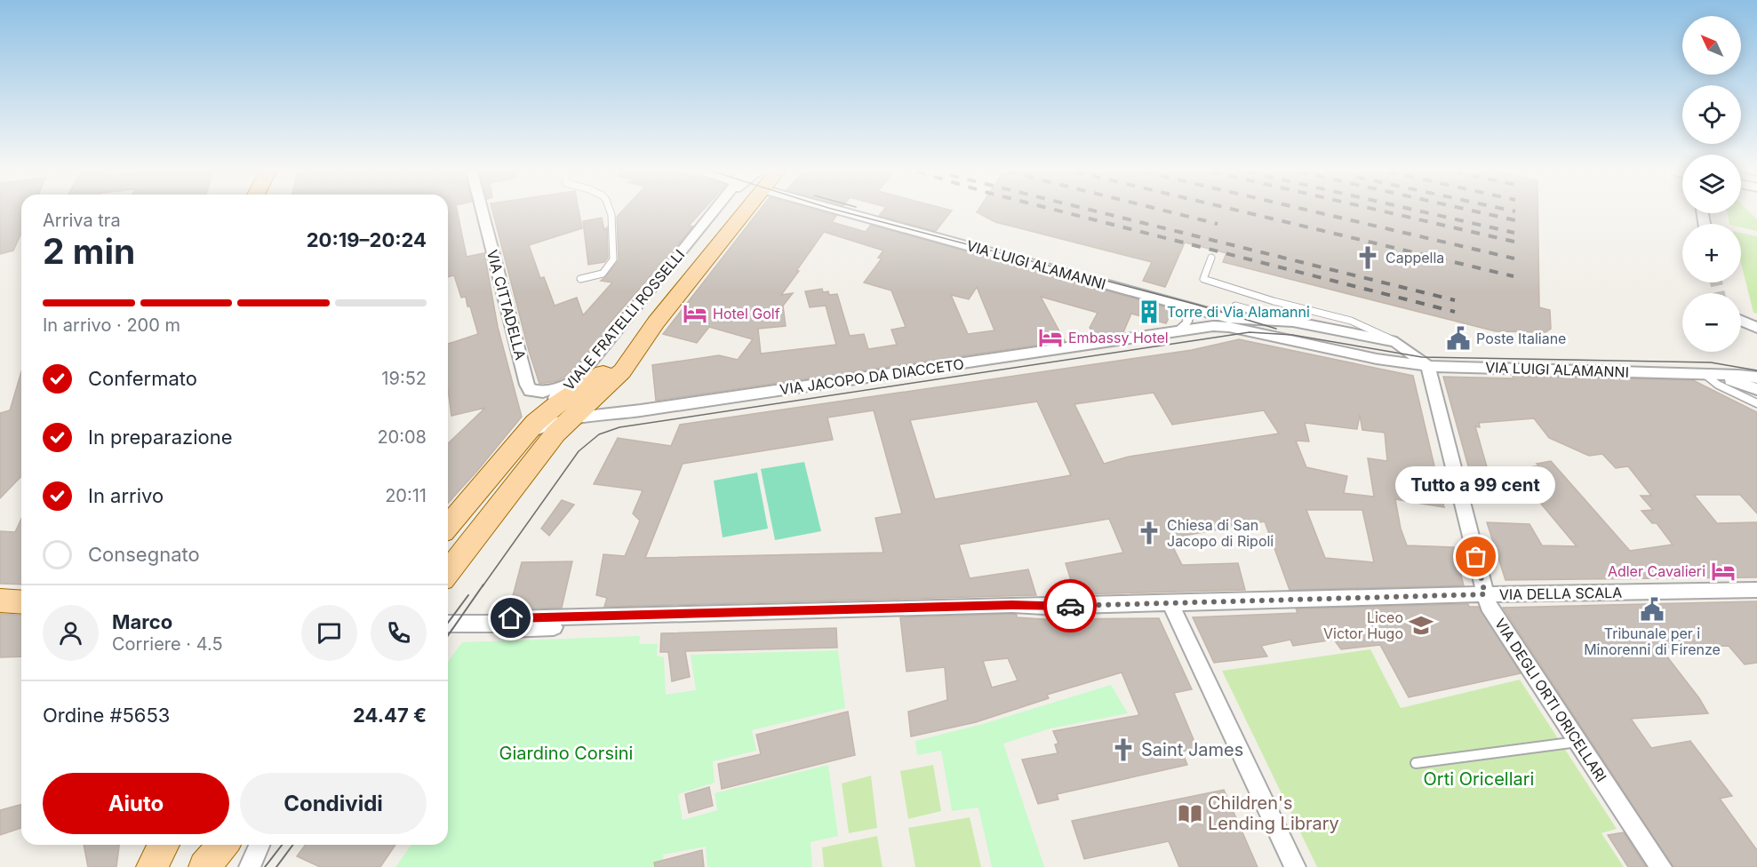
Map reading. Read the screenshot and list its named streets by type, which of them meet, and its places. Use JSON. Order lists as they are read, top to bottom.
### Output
{
  "streets": {
    "main road": ["VIALE FRATELLI ROSSELLI"],
    "street": [
      "VIA LUIGI ALAMANNI",
      "VIA CITTADELLA",
      "VIA JACOPO DA DIACCETO",
      "VIA DELLA SCALA",
      "VIA DEGLI ORTI ORICELLARI"
    ]
  },
  "crossings": [
    ["VIA LUIGI ALAMANNI", "VIA JACOPO DA DIACCETO"],
    ["VIA LUIGI ALAMANNI", "VIA DEGLI ORTI ORICELLARI"],
    ["VIA CITTADELLA", "VIALE FRATELLI ROSSELLI"],
    ["VIALE FRATELLI ROSSELLI", "VIA JACOPO DA DIACCETO"],
    ["VIA DELLA SCALA", "VIA DEGLI ORTI ORICELLARI"]
  ],
  "parks": ["Giardino Corsini", "Orti Oricellari"],
  "places": {
    "church": ["Cappella", "Chiesa di San Jacopo di Ripoli", "Saint James"],
    "building": ["Torre di Via Alamanni"],
    "hotel": ["Hotel Golf", "Embassy Hotel", "Adler Cavalieri"],
    "public building": ["Poste Italiane", "Tribunale per i Minorenni di Firenze"],
    "other": ["Tutto a 99 cent"],
    "school or university": ["Liceo Victor Hugo"],
    "library": ["Children's Lending Library"]
  },
  "north": "top left",
  "page": {
    "map_buttons": ["+", "−"],
    "heading": ["2 min", "Arriva tra", "20:19–20:24"],
    "panel": [
      "Marco",
      "Corriere · 4.5",
      "Ordine #5653",
      "24.47 €"
    ],
    "bar": "In arrivo · 200 m",
    "list": [
      ["Confermato", "19:52"],
      ["In preparazione", "20:08"],
      ["In arrivo", "20:11"],
      "Consegnato"
    ],
    "bubble": "Tutto a 99 cent",
    "buttons": ["Aiuto", "Condividi"]
  }
}
